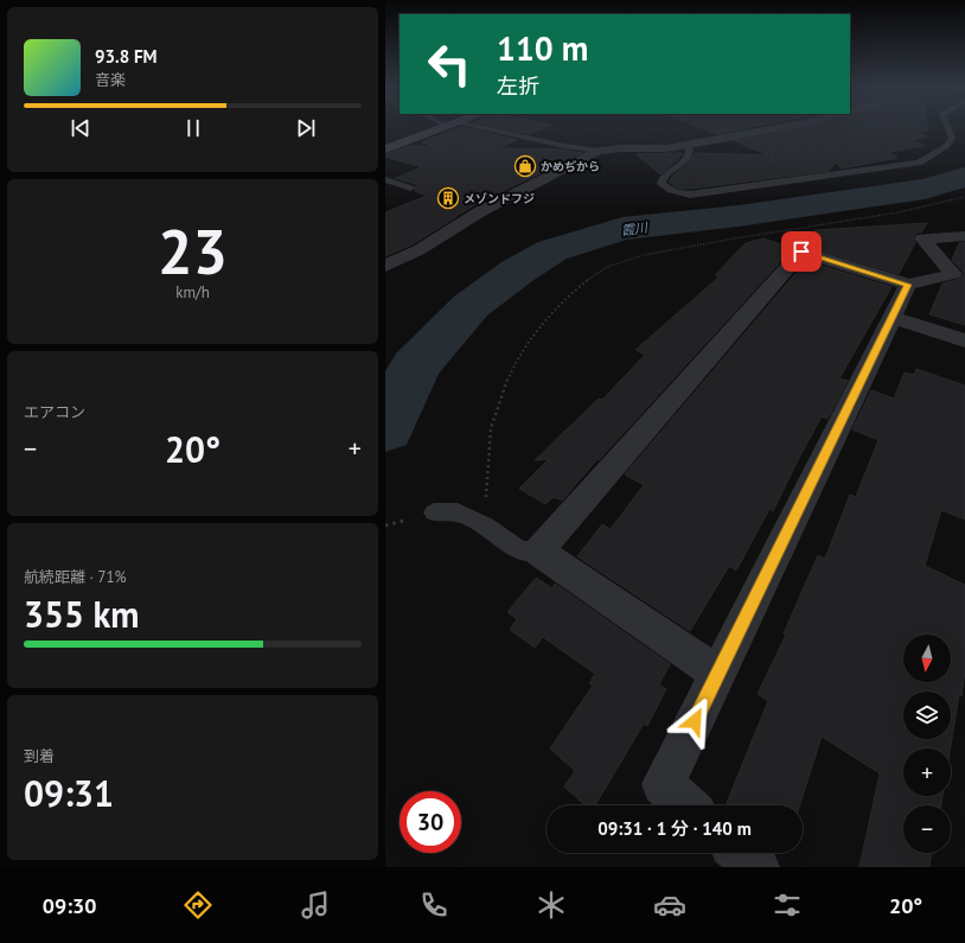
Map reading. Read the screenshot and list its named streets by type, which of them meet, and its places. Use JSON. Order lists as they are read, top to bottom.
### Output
{
  "water": ["霞川"],
  "places": {
    "shop": ["かめぢから"],
    "building": ["メゾンドフジ"]
  },
  "north": "bottom",
  "page": {
    "turn": ["110 m", "左折"],
    "song": ["93.8 FM", "音楽"],
    "tile": [
      ["23", "km/h"],
      "エアコン",
      ["航続距離 · 71%", "355 km"],
      ["到着", "09:31"]
    ],
    "heat": ["−", "20°", "+"],
    "map_buttons": ["+", "−"],
    "limit": "30",
    "trip": "09:31 · 1 分 · 140 m",
    "tabs": ["09:30", "20°"]
  }
}
